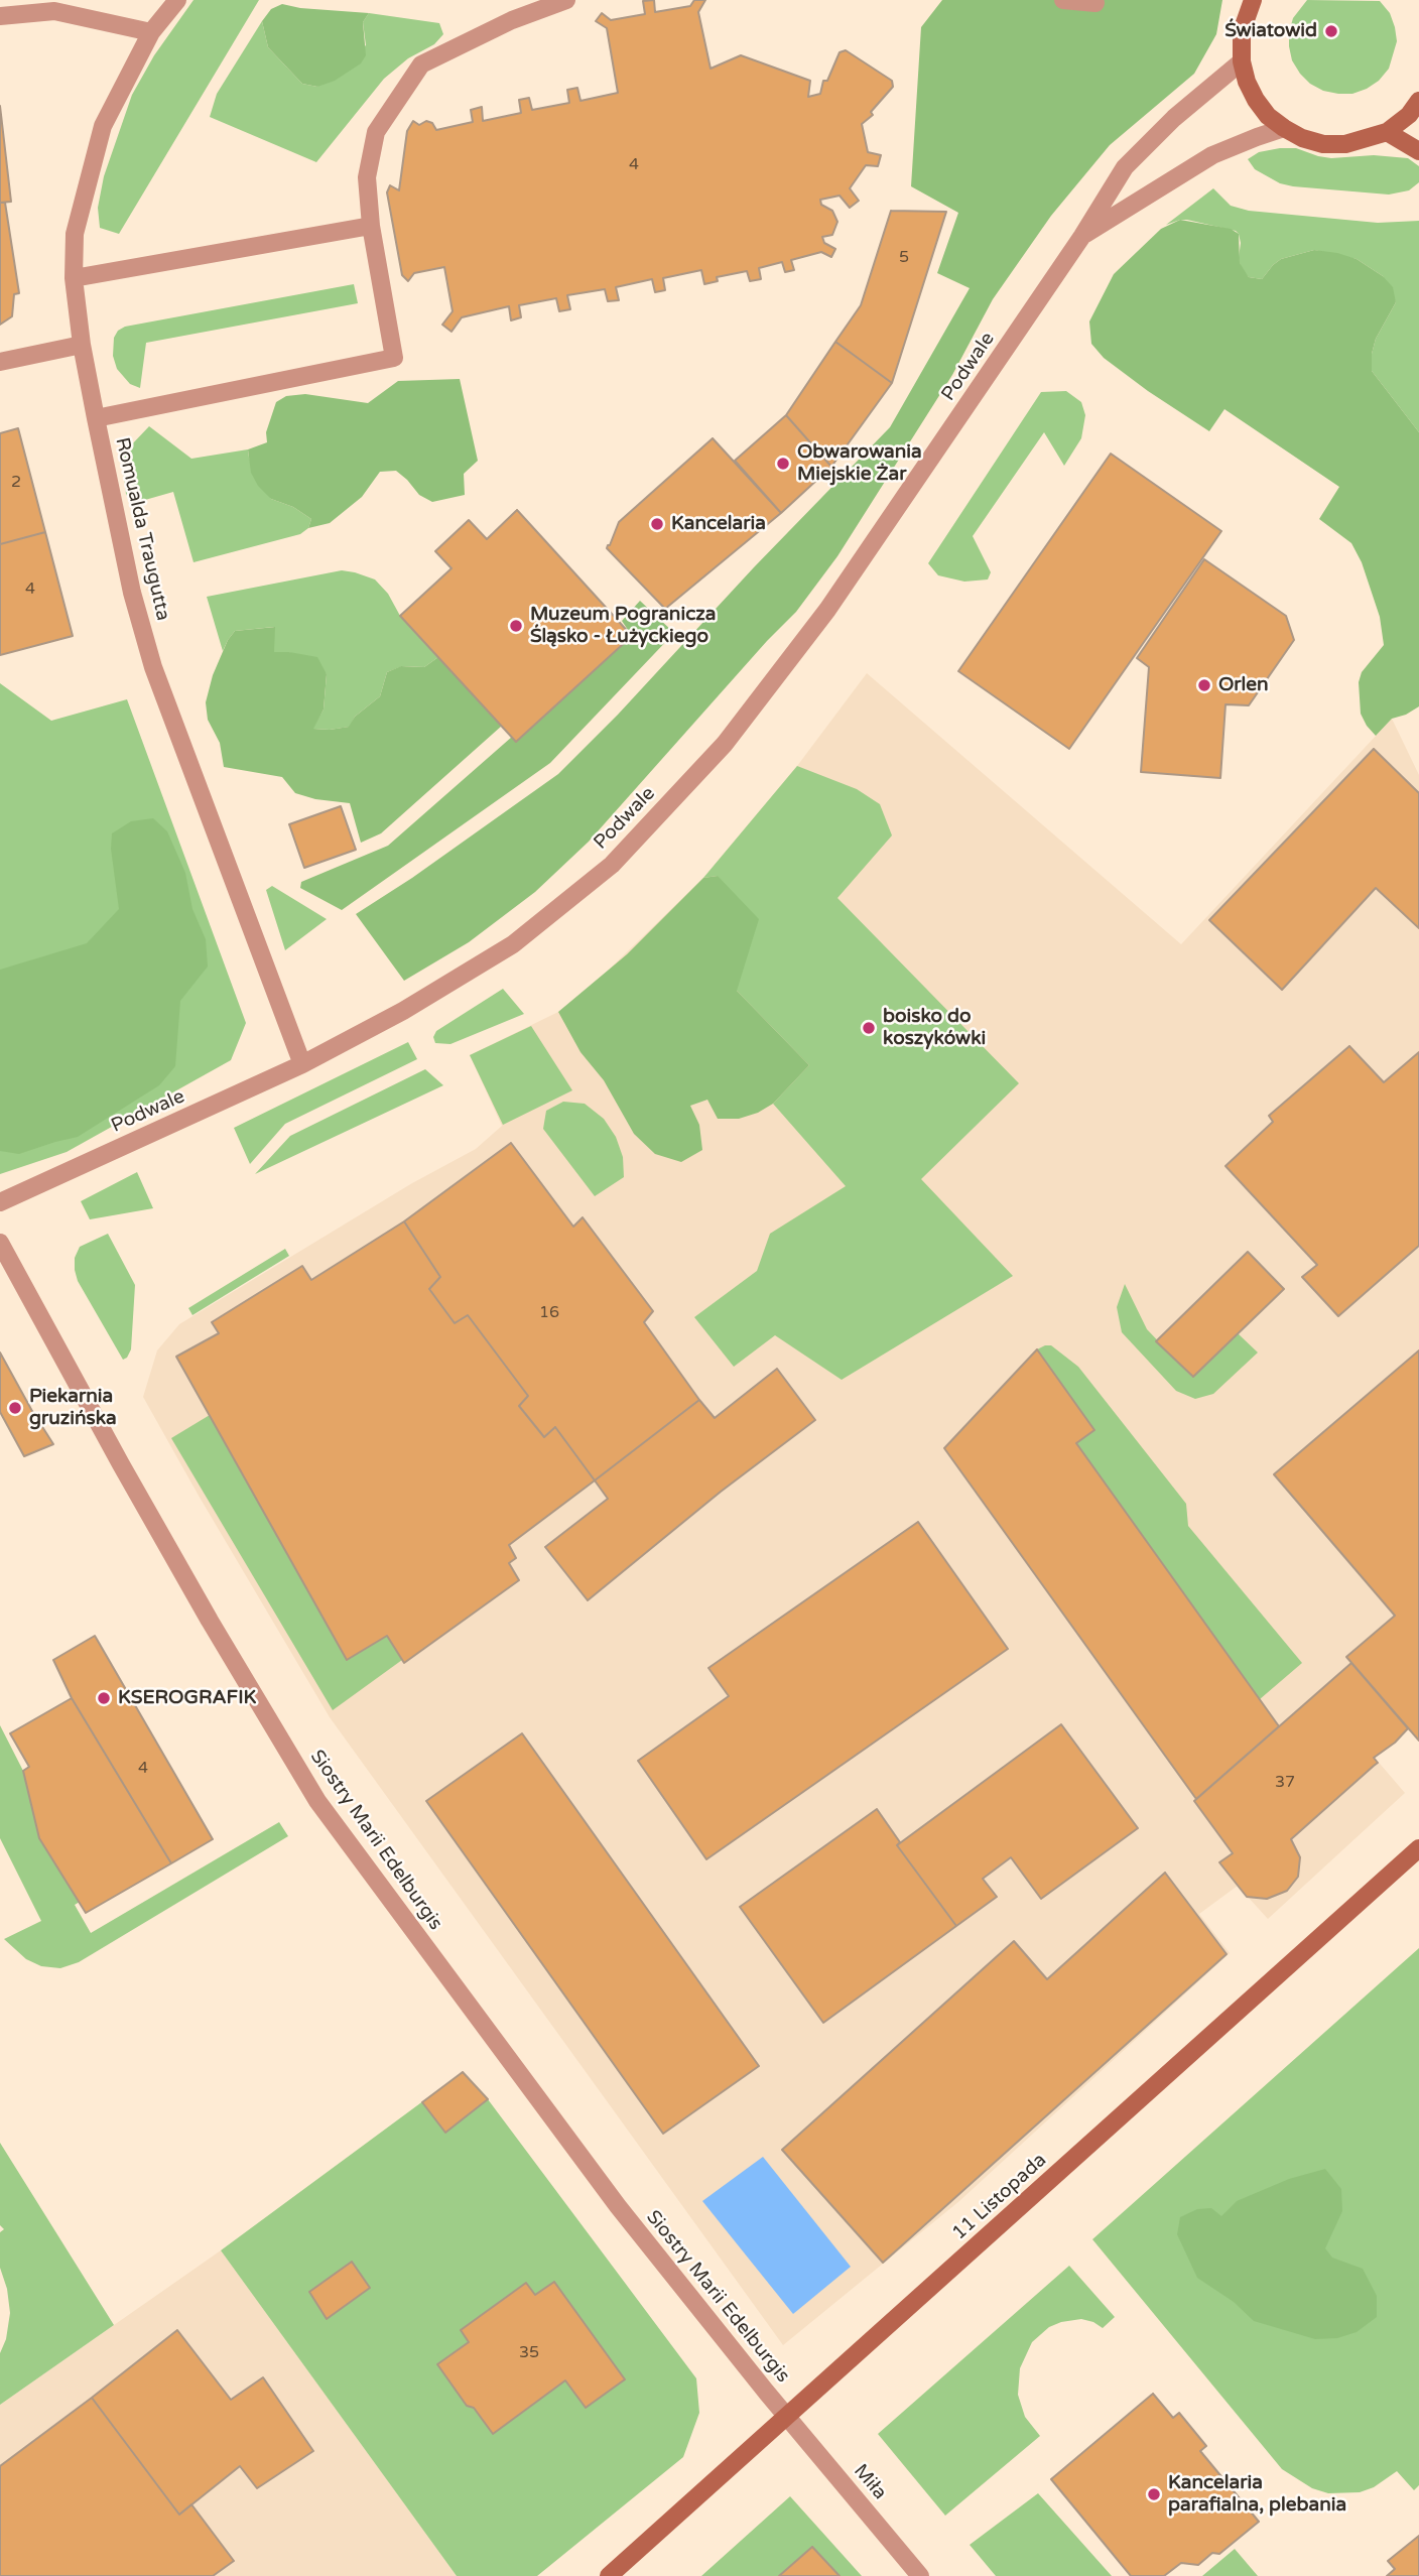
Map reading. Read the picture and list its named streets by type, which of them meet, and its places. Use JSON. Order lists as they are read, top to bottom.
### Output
{
  "streets": {
    "street": [
      "Podwale",
      "Romualda Traugutta",
      "Siostry Marii Edelburgis",
      "11 Listopada",
      "Miła"
    ]
  },
  "crossings": [
    ["Podwale", "Romualda Traugutta"],
    ["Siostry Marii Edelburgis", "11 Listopada"],
    ["Siostry Marii Edelburgis", "Miła"],
    ["11 Listopada", "Miła"]
  ],
  "places": [
    "Światowid",
    "Obwarowania Miejskie Żar",
    "Kancelaria",
    "Muzeum Pogranicza Śląsko - Łużyckiego",
    "Orlen",
    "boisko do koszykówki",
    "Piekarnia gruzińska",
    "KSEROGRAFIK",
    "Kancelaria parafialna, plebania"
  ],
  "house_numbers": [
    "4",
    "5",
    "2",
    "4",
    "16",
    "4",
    "37",
    "35"
  ]
}
